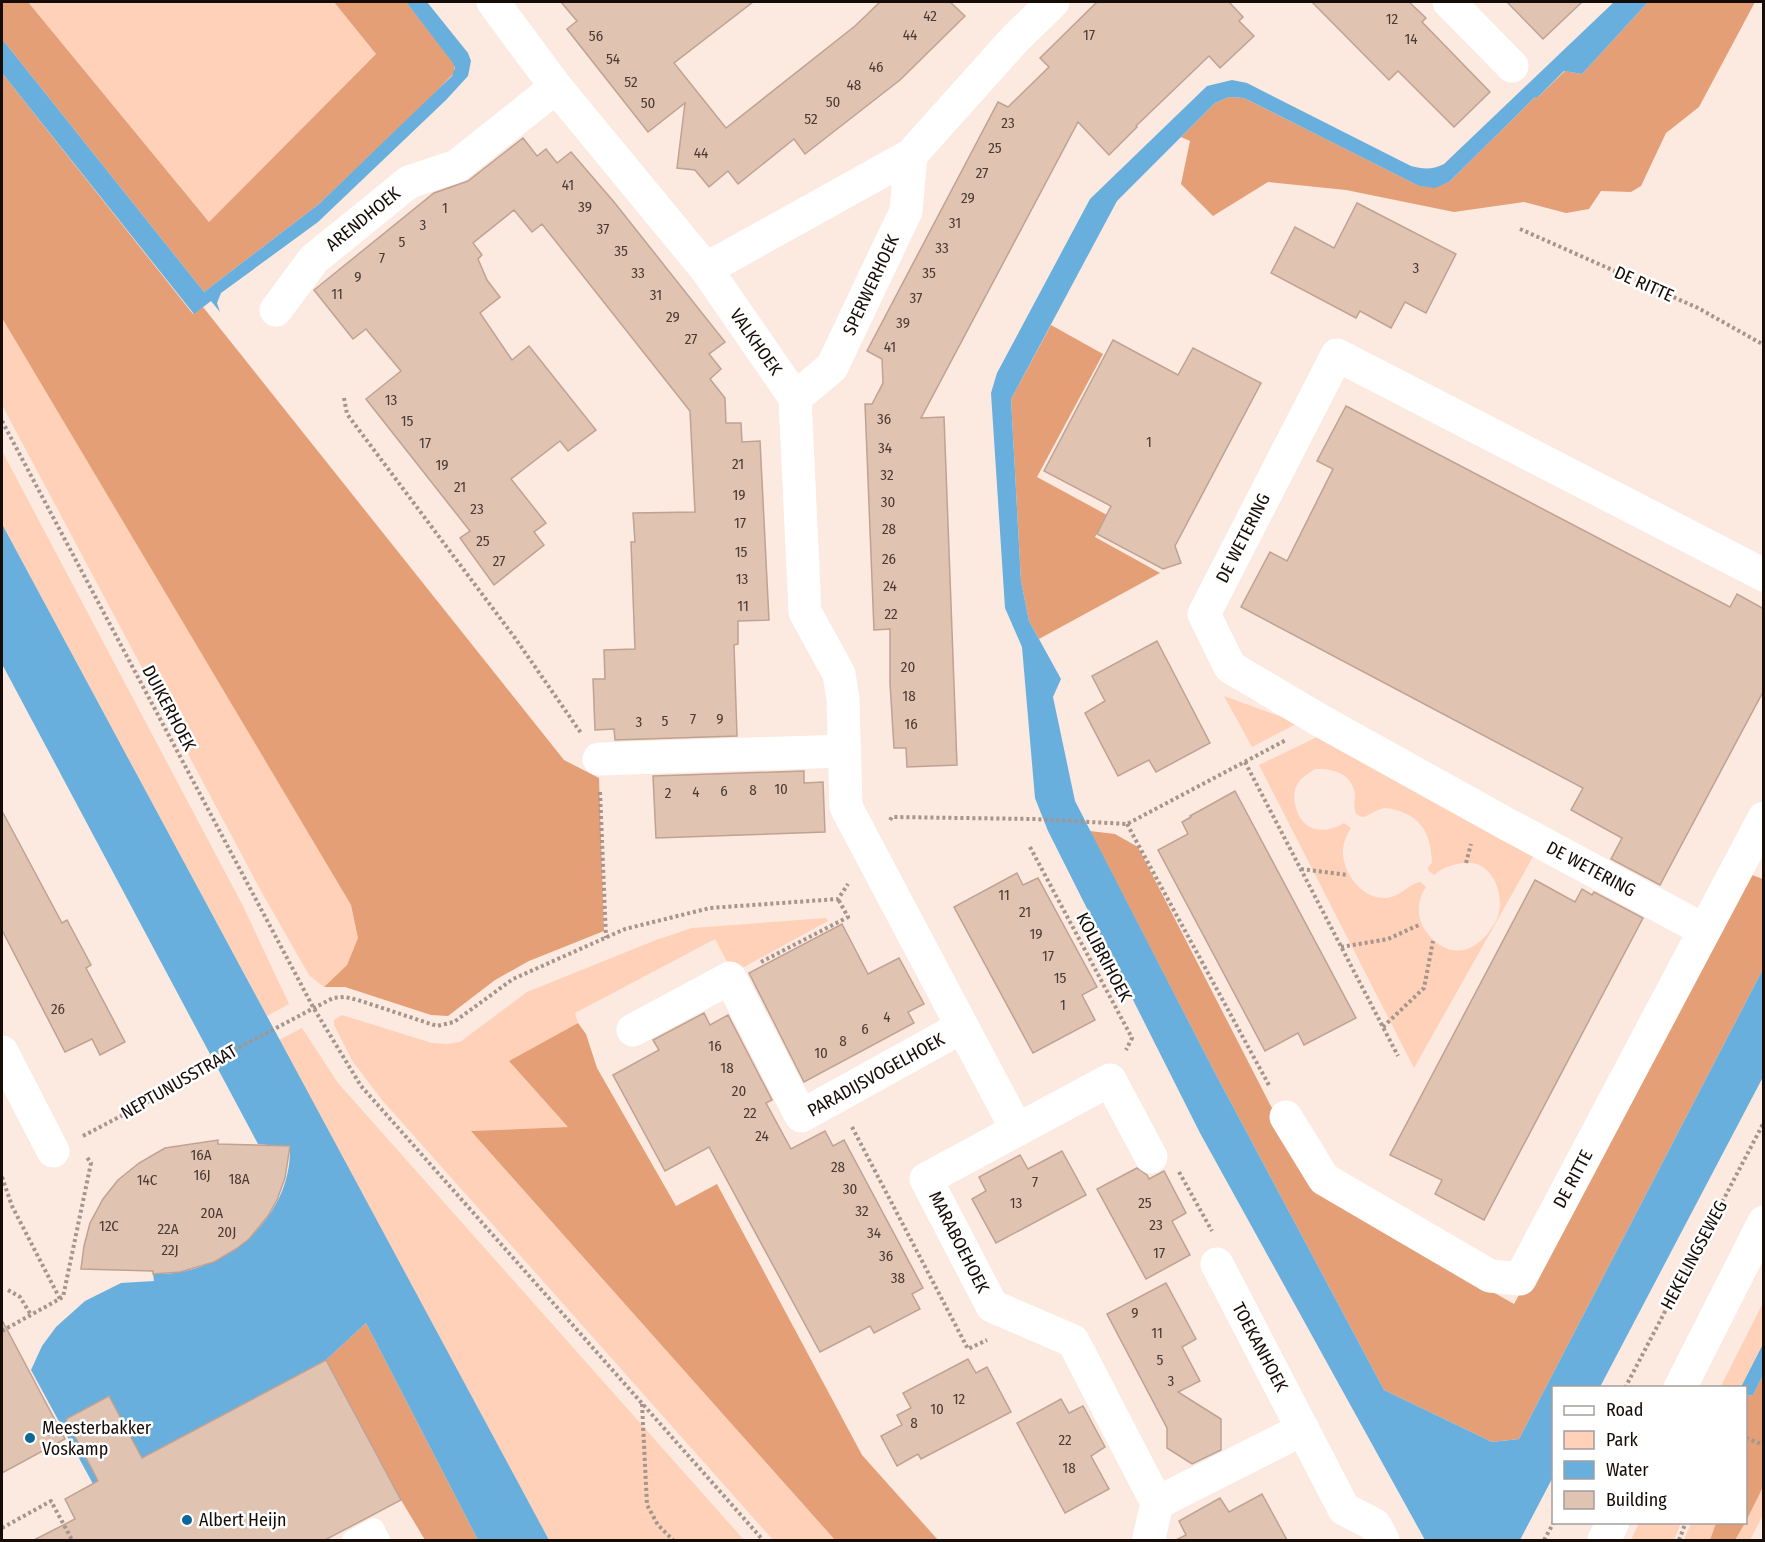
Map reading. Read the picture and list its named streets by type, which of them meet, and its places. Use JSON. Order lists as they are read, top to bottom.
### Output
{
  "streets": {
    "street": [
      "ARENDHOEK",
      "DE RITTE",
      "SPERWERHOEK",
      "VALKHOEK",
      "DE WETERING",
      "PARADIJSVOGELHOEK",
      "MARABOEHOEK",
      "TOEKANHOEK"
    ],
    "path": [
      "DUIKERHOEK",
      "KOLIBRIHOEK",
      "NEPTUNUSSTRAAT",
      "HEKELINGSEWEG"
    ]
  },
  "crossings": [
    ["ARENDHOEK", "VALKHOEK"],
    ["DE RITTE", "DE WETERING"],
    ["SPERWERHOEK", "VALKHOEK"],
    ["DUIKERHOEK", "NEPTUNUSSTRAAT"]
  ],
  "places": ["Meesterbakker Voskamp", "Albert Heijn"],
  "house_numbers": [
    "42",
    "12",
    "44",
    "17",
    "56",
    "14",
    "54",
    "46",
    "52",
    "48",
    "50",
    "50",
    "52",
    "23",
    "25",
    "44",
    "27",
    "41",
    "29",
    "39",
    "1",
    "31",
    "3",
    "37",
    "5",
    "33",
    "35",
    "7",
    "3",
    "33",
    "35",
    "9",
    "11",
    "31",
    "37",
    "29",
    "39",
    "27",
    "41",
    "13",
    "36",
    "15",
    "1",
    "17",
    "34",
    "21",
    "19",
    "32",
    "21",
    "19",
    "30",
    "23",
    "17",
    "28",
    "25",
    "15",
    "26",
    "27",
    "13",
    "24",
    "11",
    "22",
    "20",
    "18",
    "7",
    "9",
    "5",
    "3",
    "16",
    "10",
    "8",
    "6",
    "4",
    "2",
    "11",
    "21",
    "19",
    "17",
    "15",
    "1",
    "26",
    "4",
    "6",
    "8",
    "16",
    "10",
    "18",
    "20",
    "22",
    "24",
    "16A",
    "28",
    "16J",
    "18A",
    "14C",
    "7",
    "30",
    "13",
    "25",
    "32",
    "20A",
    "23",
    "12C",
    "22A",
    "20J",
    "34",
    "22J",
    "17",
    "36",
    "38",
    "9",
    "11",
    "5",
    "3",
    "12",
    "10",
    "8",
    "22",
    "18"
  ],
  "legend": [
    "Road",
    "Park",
    "Water",
    "Building"
  ]
}
